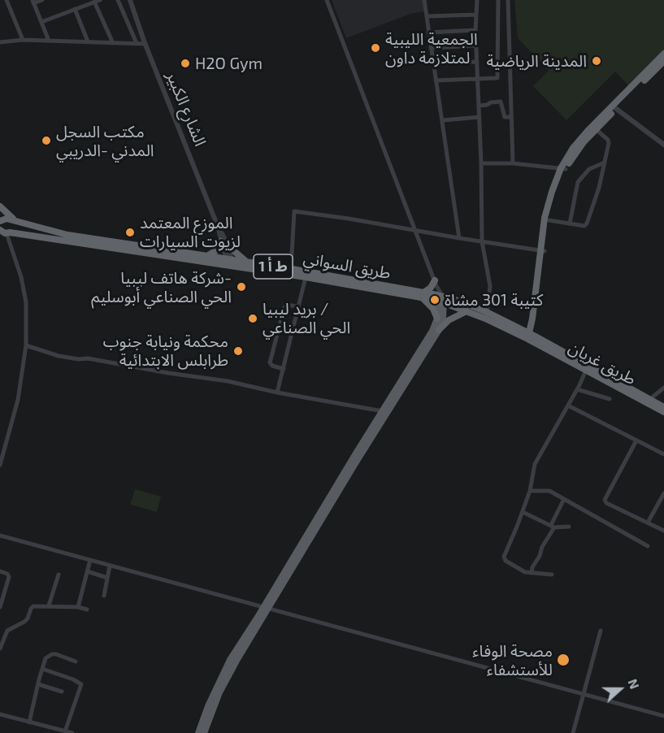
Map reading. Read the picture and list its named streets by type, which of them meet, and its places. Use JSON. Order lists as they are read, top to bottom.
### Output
{
  "streets": {
    "highway": ["طريق السواني", "ط أ 1", "طريق غريان"],
    "street": ["الشارع الكبير"]
  },
  "crossings": [
    ["الشارع الكبير", "طريق السواني"],
    ["طريق السواني", "طريق غريان"]
  ],
  "places": [
    "الجمعية الليبية لمتلازمة داون",
    "المدينة الرياضية",
    "H2O Gym",
    "مكتب السجل المدني -الدريبي",
    "الموزع المعتمد لزيوت السيارات",
    "شركة هاتف ليبيا- الحي الصناعي أبوسليم",
    "كتيبة 301 مشاة",
    "بريد ليبيا / الحي الصناعي",
    "محكمة ونيابة جنوب طرابلس الابتدائية",
    "مصحة الوفاء للأستشفاء"
  ],
  "north": "right"
}
